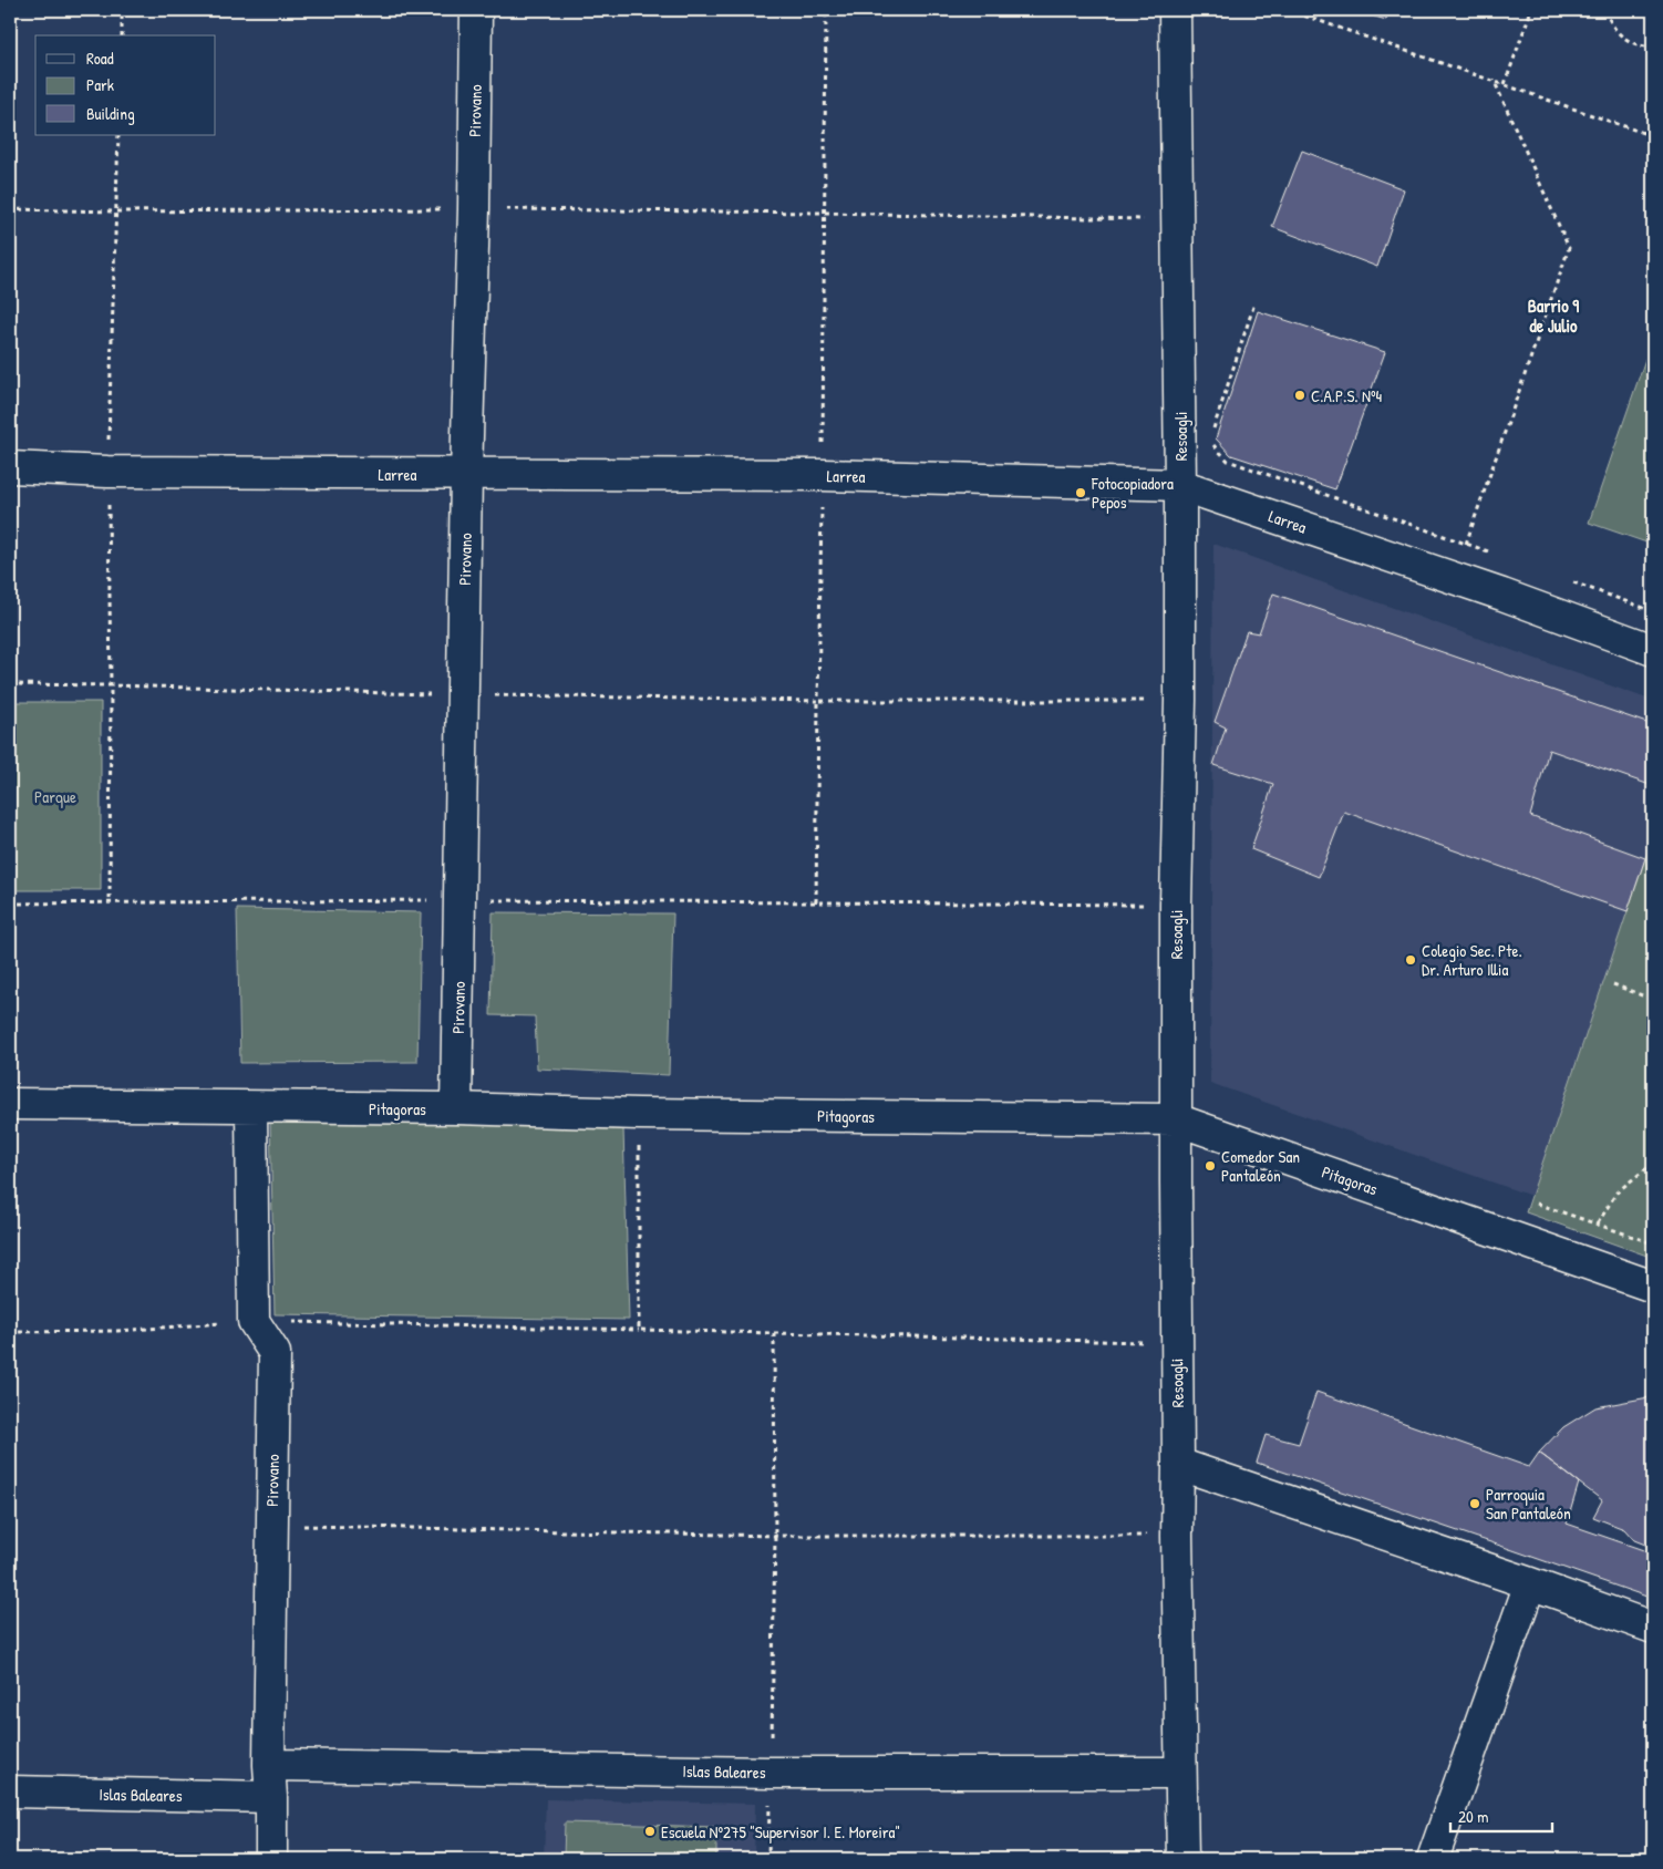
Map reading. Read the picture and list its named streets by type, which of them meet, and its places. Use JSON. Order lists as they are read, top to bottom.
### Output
{
  "streets": {
    "street": [
      "Pirovano",
      "Resoagli",
      "Larrea",
      "Pitagoras",
      "Islas Baleares"
    ]
  },
  "crossings": [
    ["Pirovano", "Larrea"],
    ["Pirovano", "Pitagoras"],
    ["Pirovano", "Islas Baleares"],
    ["Resoagli", "Larrea"],
    ["Resoagli", "Pitagoras"],
    ["Resoagli", "Islas Baleares"]
  ],
  "districts": ["Barrio 9 de Julio"],
  "parks": ["Parque"],
  "places": [
    "C.A.P.S. Nº4",
    "Fotocopiadora Pepos",
    "Colegio Sec. Pte. Dr. Arturo Illia",
    "Comedor San Pantaleón",
    "Parroquia San Pantaleón",
    "Escuela Nº275 \"Supervisor I. E. Moreira\""
  ],
  "legend": ["Road", "Park", "Building"],
  "scale_bar": "20 m"
}
